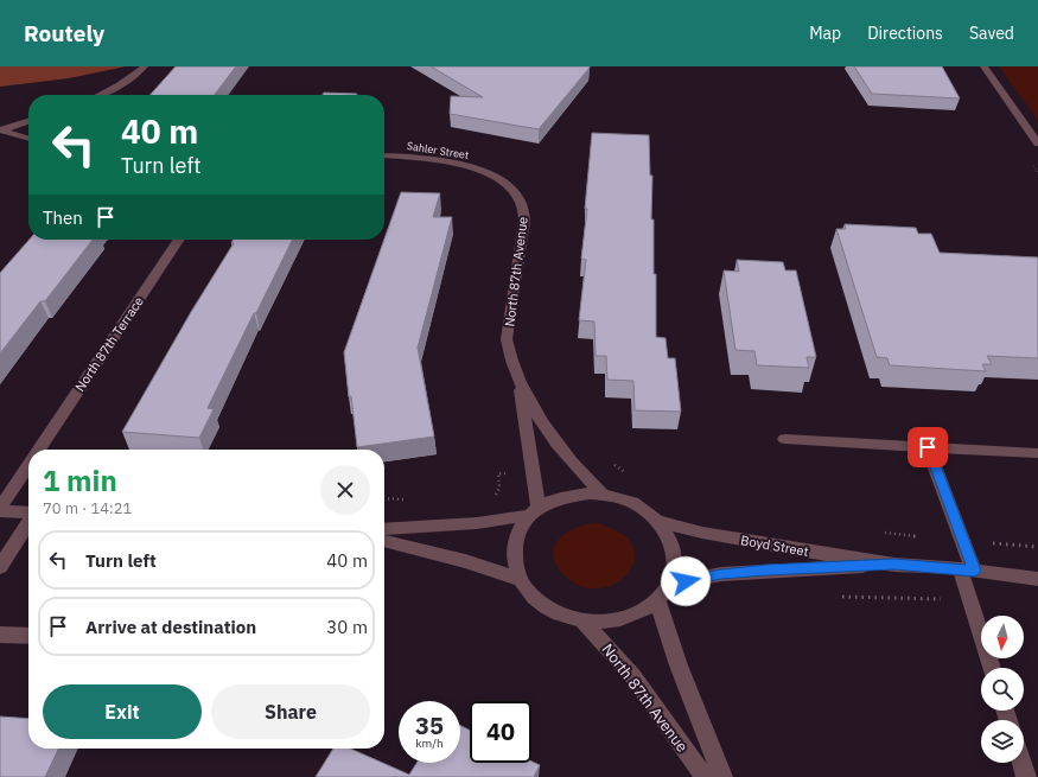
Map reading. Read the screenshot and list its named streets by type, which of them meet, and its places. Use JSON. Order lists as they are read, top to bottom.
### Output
{
  "streets": {
    "street": [
      "Sahler Street",
      "North 87th Avenue",
      "North 87th Terrace",
      "Boyd Street"
    ]
  },
  "crossings": [
    ["Sahler Street", "North 87th Avenue"],
    ["North 87th Avenue", "Boyd Street"]
  ],
  "north": "bottom",
  "page": {
    "header": "Routely",
    "nav": ["Map", "Directions", "Saved"],
    "turn": ["40 m", "Turn left"],
    "then": "Then",
    "heading": ["1 min", "70 m · 14:21"],
    "list": [
      {
        "name": "Turn left",
        "value": "40 m"
      },
      {
        "name": "Arrive at destination",
        "value": "30 m"
      }
    ],
    "buttons": ["Exit", "Share"],
    "speed": "35 km/h",
    "limit": "40"
  }
}
